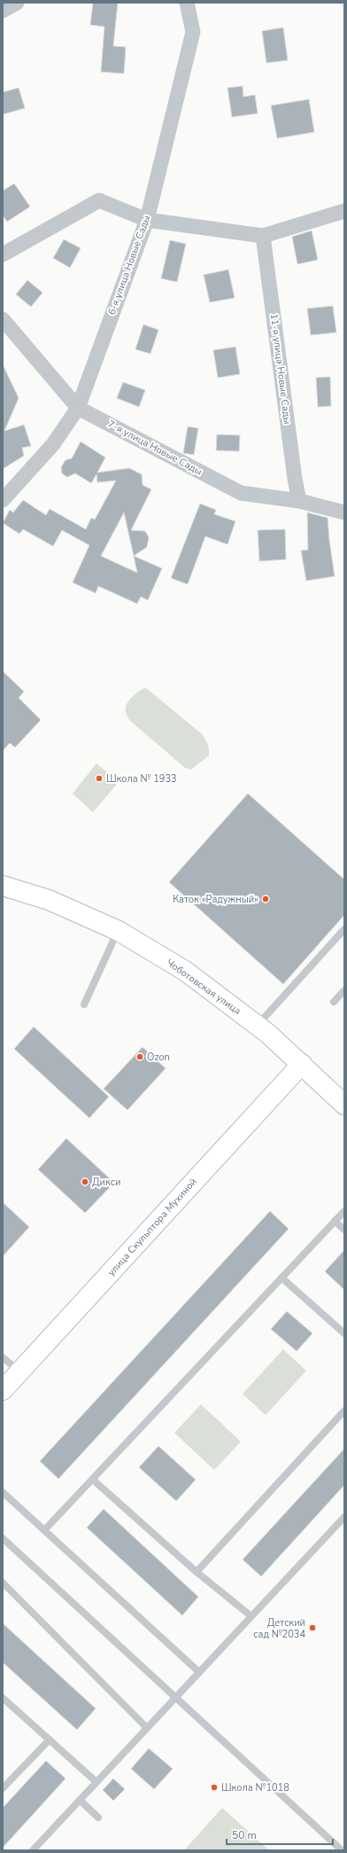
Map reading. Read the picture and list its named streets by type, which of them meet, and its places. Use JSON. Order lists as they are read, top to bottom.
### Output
{
  "streets": {
    "street": [
      "6-я улица Новые Сады",
      "11-я улица Новые Сады",
      "7-я улица Новые Сады",
      "Чоботовская улица",
      "улица Скульптора Мухиной"
    ]
  },
  "crossings": [
    ["6-я улица Новые Сады", "7-я улица Новые Сады"],
    ["11-я улица Новые Сады", "7-я улица Новые Сады"],
    ["Чоботовская улица", "улица Скульптора Мухиной"]
  ],
  "places": [
    "Школа № 1933",
    "Каток «Радужный»",
    "Ozon",
    "Дикси",
    "Детский сад №2034",
    "Школа №1018"
  ],
  "scale_bar": "50 m"
}
